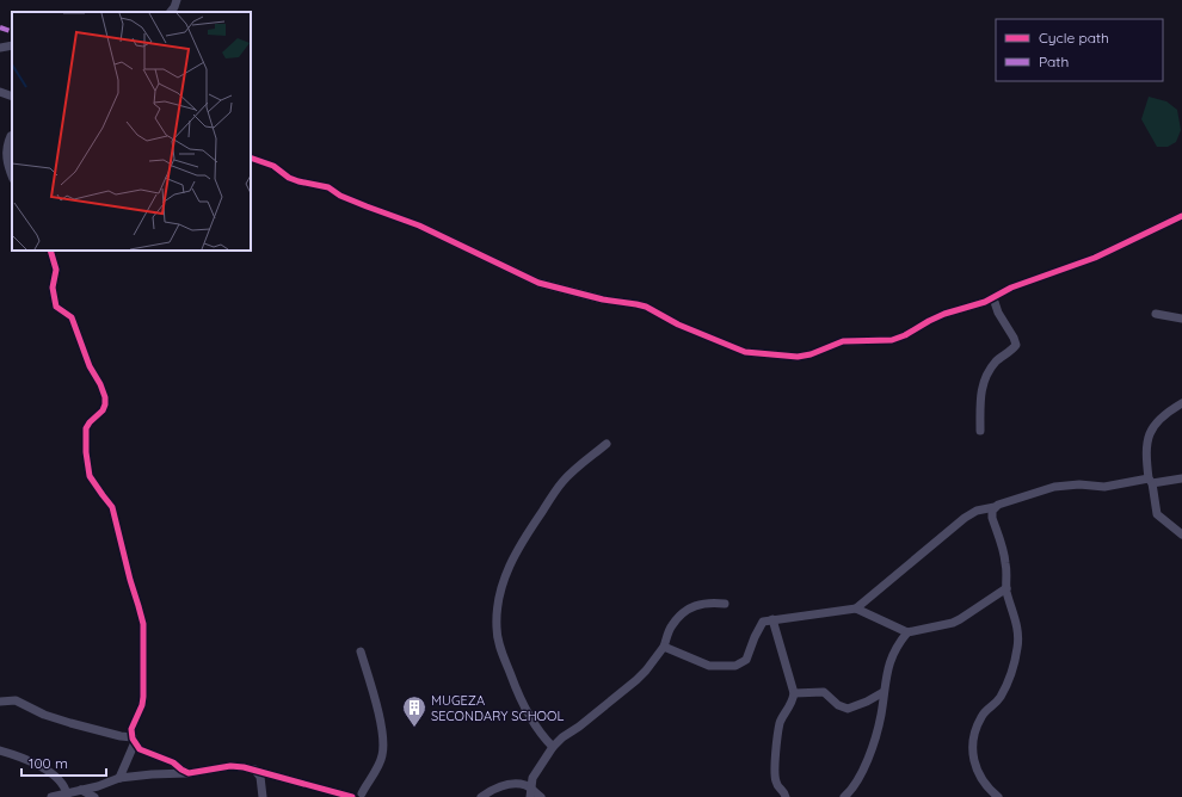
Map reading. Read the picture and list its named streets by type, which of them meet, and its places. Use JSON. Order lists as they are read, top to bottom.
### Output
{
  "places": {
    "building": ["MUGEZA SECONDARY SCHOOL"]
  },
  "legend": ["Cycle path", "Path"],
  "scale_bar": "100 m"
}
